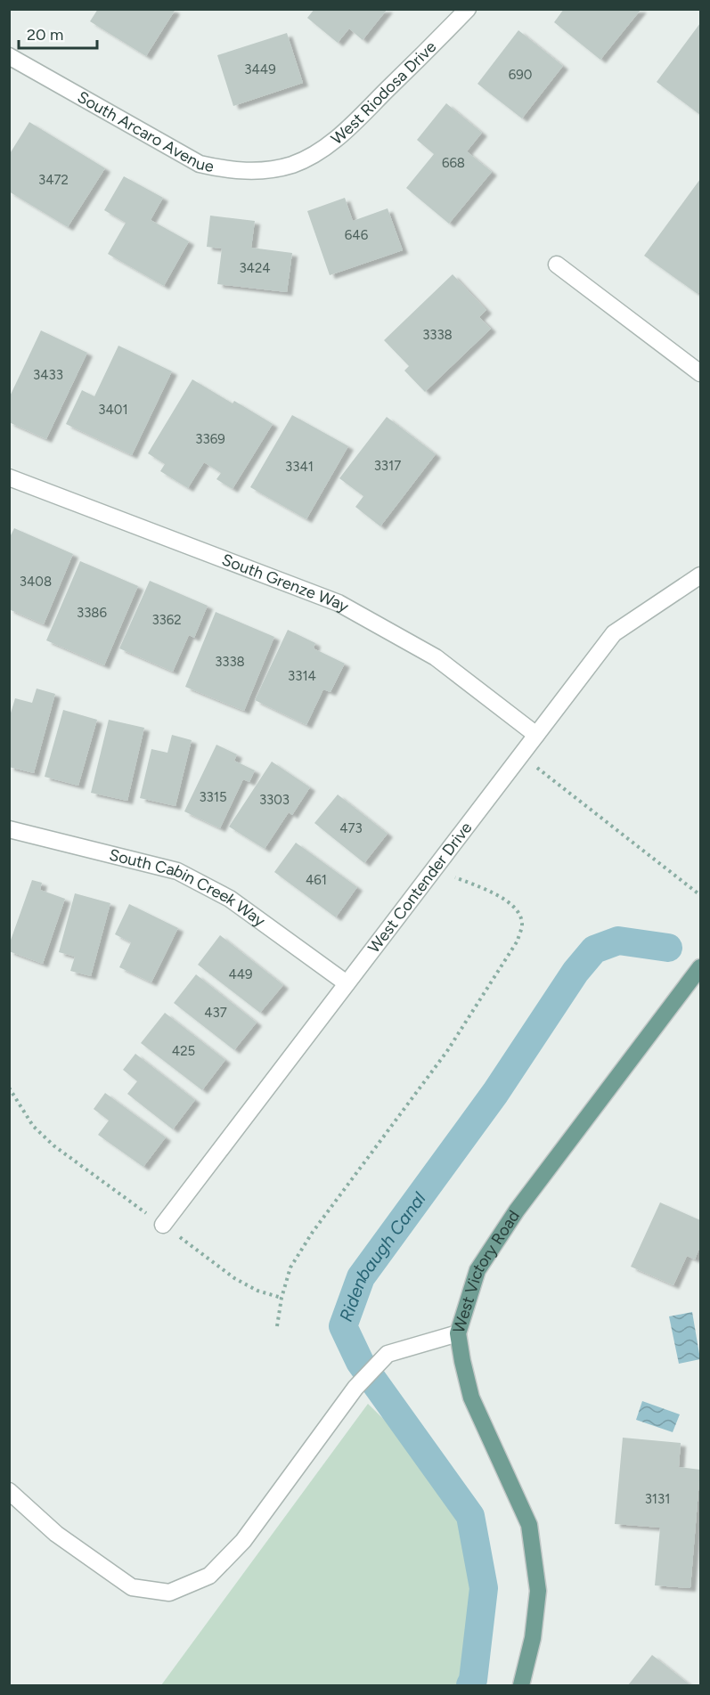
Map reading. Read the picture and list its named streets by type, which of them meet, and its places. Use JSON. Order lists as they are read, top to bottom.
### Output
{
  "streets": {
    "main road": ["West Victory Road"],
    "street": [
      "West Riodosa Drive",
      "South Arcaro Avenue",
      "South Grenze Way",
      "West Contender Drive",
      "South Cabin Creek Way"
    ]
  },
  "crossings": [
    ["West Riodosa Drive", "South Arcaro Avenue"],
    ["South Grenze Way", "West Contender Drive"],
    ["West Contender Drive", "South Cabin Creek Way"]
  ],
  "water": ["Ridenbaugh Canal"],
  "house_numbers": [
    "3449",
    "690",
    "668",
    "3472",
    "646",
    "3424",
    "3338",
    "3433",
    "3401",
    "3369",
    "3317",
    "3341",
    "3408",
    "3386",
    "3362",
    "3338",
    "3314",
    "3315",
    "3303",
    "473",
    "461",
    "449",
    "437",
    "425",
    "3131"
  ],
  "scale_bar": "20 m"
}
